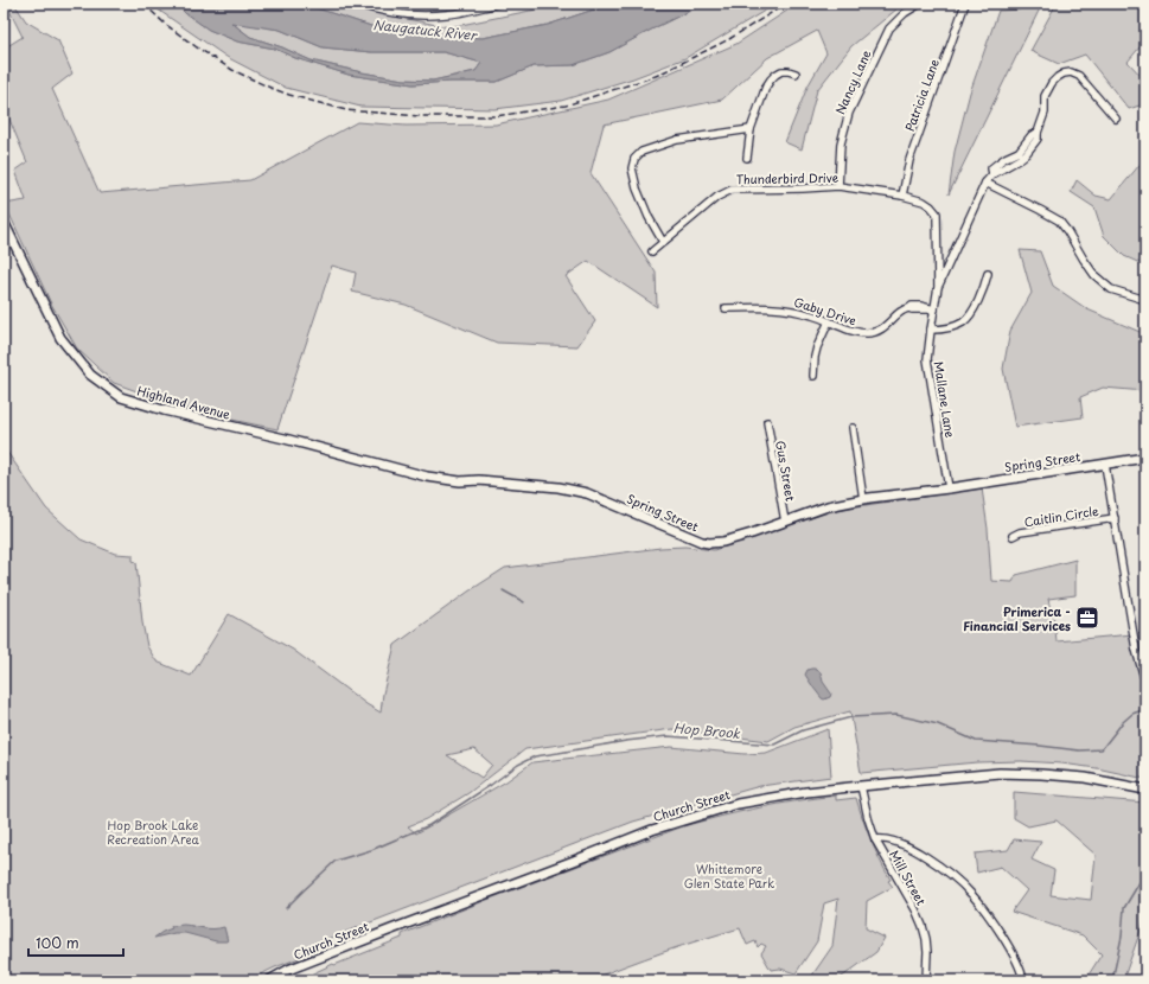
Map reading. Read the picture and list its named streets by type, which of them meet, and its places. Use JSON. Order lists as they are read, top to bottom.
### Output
{
  "streets": {
    "main road": ["Highland Avenue", "Spring Street", "Church Street"],
    "street": [
      "Nancy Lane",
      "Patricia Lane",
      "Thunderbird Drive",
      "Gaby Drive",
      "Mallane Lane",
      "Gus Street",
      "Caitlin Circle",
      "Mill Street"
    ]
  },
  "crossings": [
    ["Nancy Lane", "Thunderbird Drive"],
    ["Patricia Lane", "Thunderbird Drive"],
    ["Patricia Lane", "Mallane Lane"],
    ["Thunderbird Drive", "Mallane Lane"],
    ["Gaby Drive", "Mallane Lane"],
    ["Mallane Lane", "Spring Street"],
    ["Highland Avenue", "Spring Street"],
    ["Spring Street", "Gus Street"],
    ["Church Street", "Mill Street"]
  ],
  "water": ["Naugatuck River", "Hop Brook"],
  "parks": ["Hop Brook Lake Recreation Area", "Whittemore Glen State Park"],
  "places": {
    "office": ["Primerica - Financial Services"]
  },
  "scale_bar": "100 m"
}
